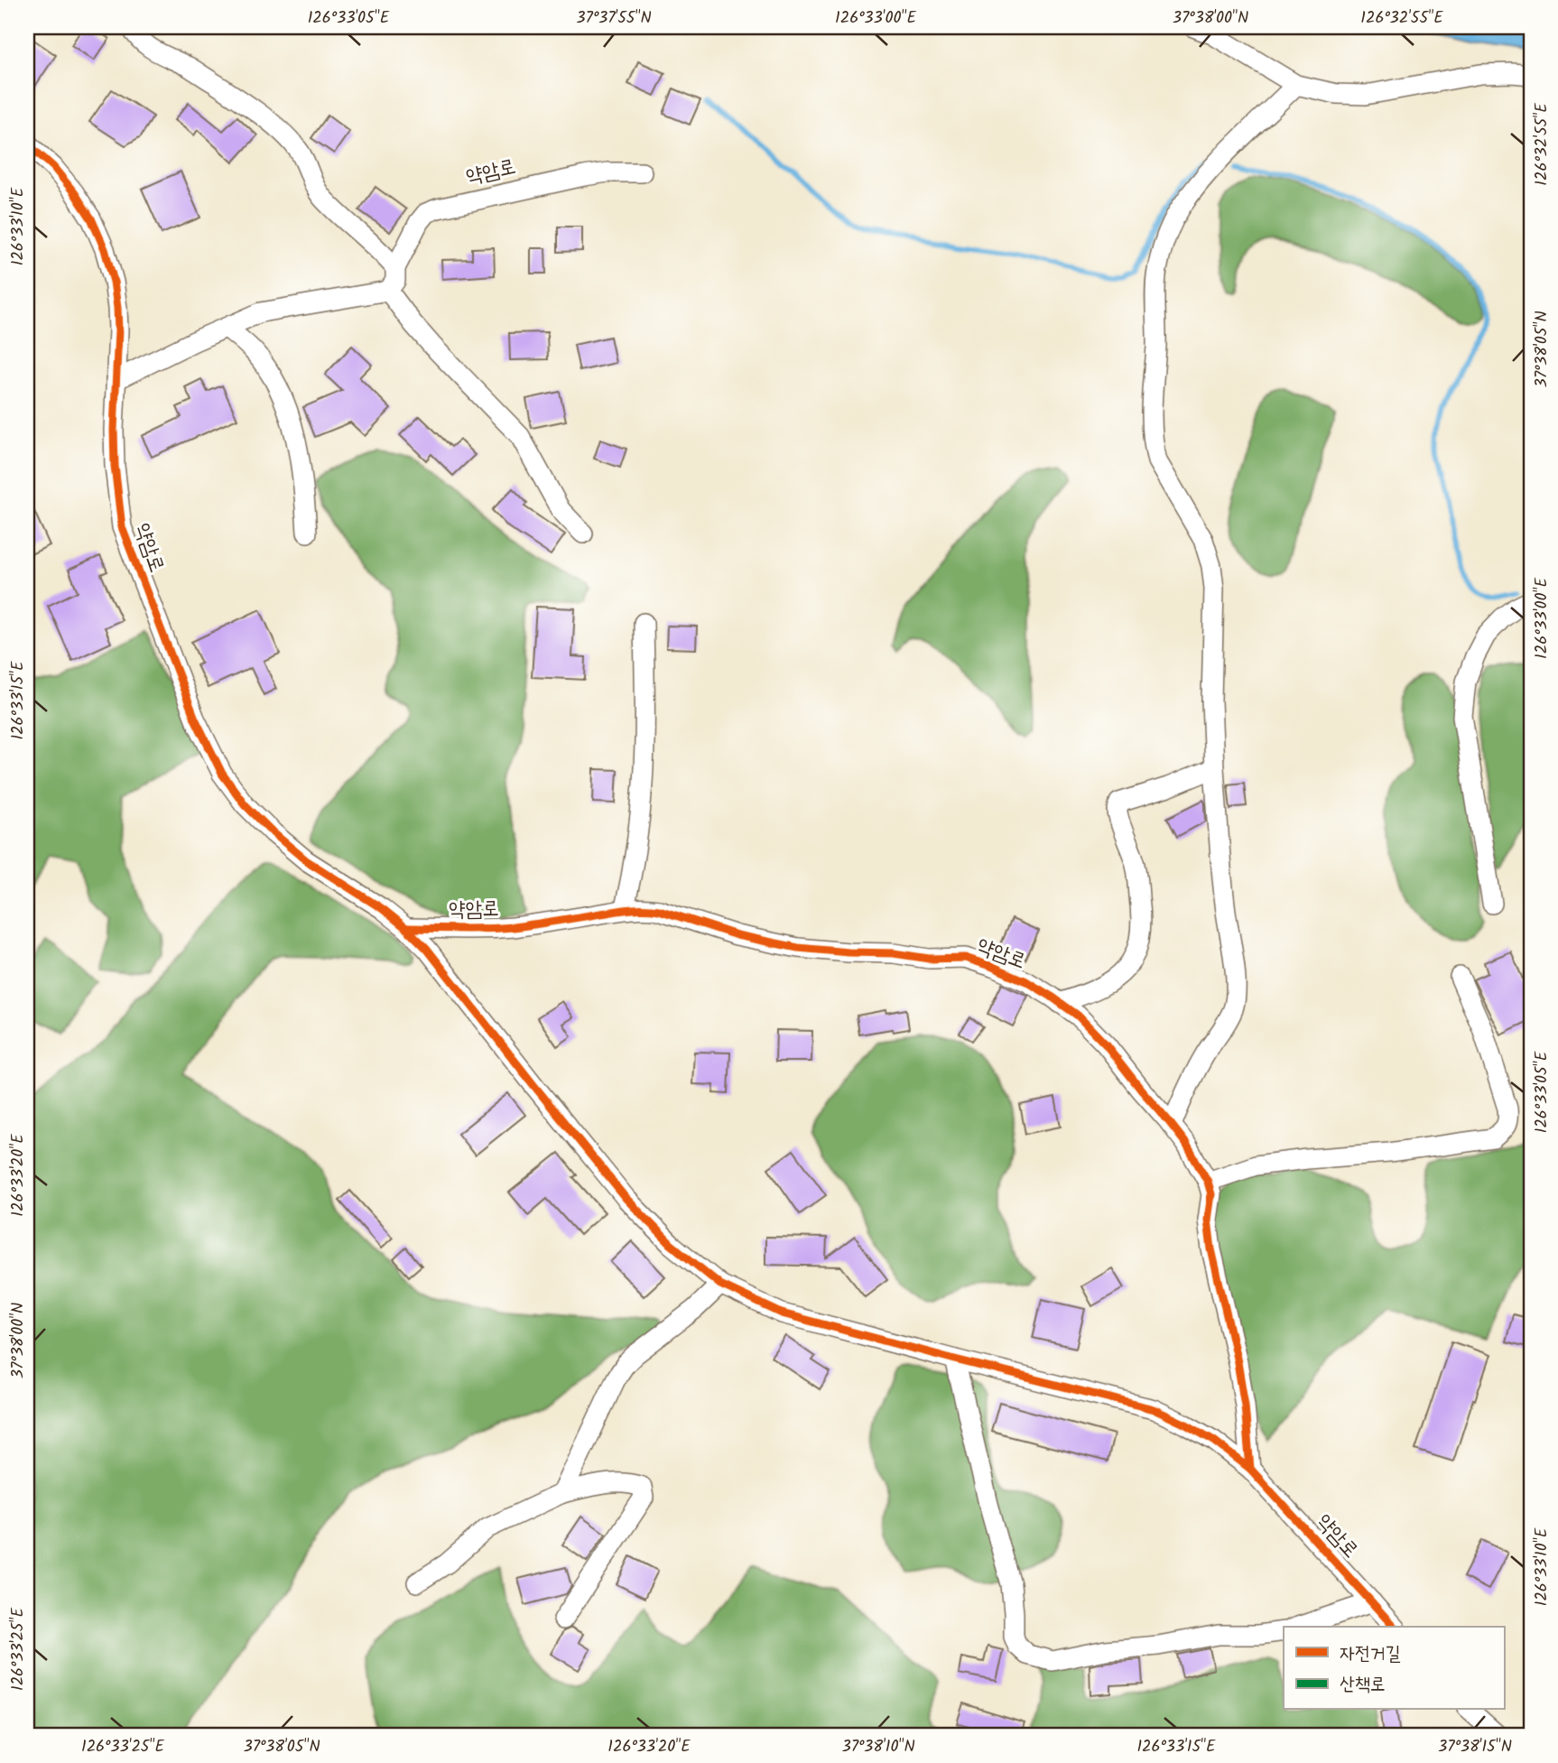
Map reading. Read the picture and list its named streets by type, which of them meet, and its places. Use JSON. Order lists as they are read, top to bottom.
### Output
{
  "streets": {
    "street": ["약암로"]
  },
  "legend": ["자전거길", "산책로"],
  "coordinates": [
    "126°33'05\"E",
    "37°37'55\"N",
    "126°33'00\"E",
    "37°38'00\"N",
    "126°32'55\"E",
    "126°33'10\"E",
    "37°38'05\"N",
    "126°33'15\"E",
    "126°33'20\"E",
    "126°33'25\"E",
    "37°38'10\"N",
    "37°38'15\"N"
  ]
}
